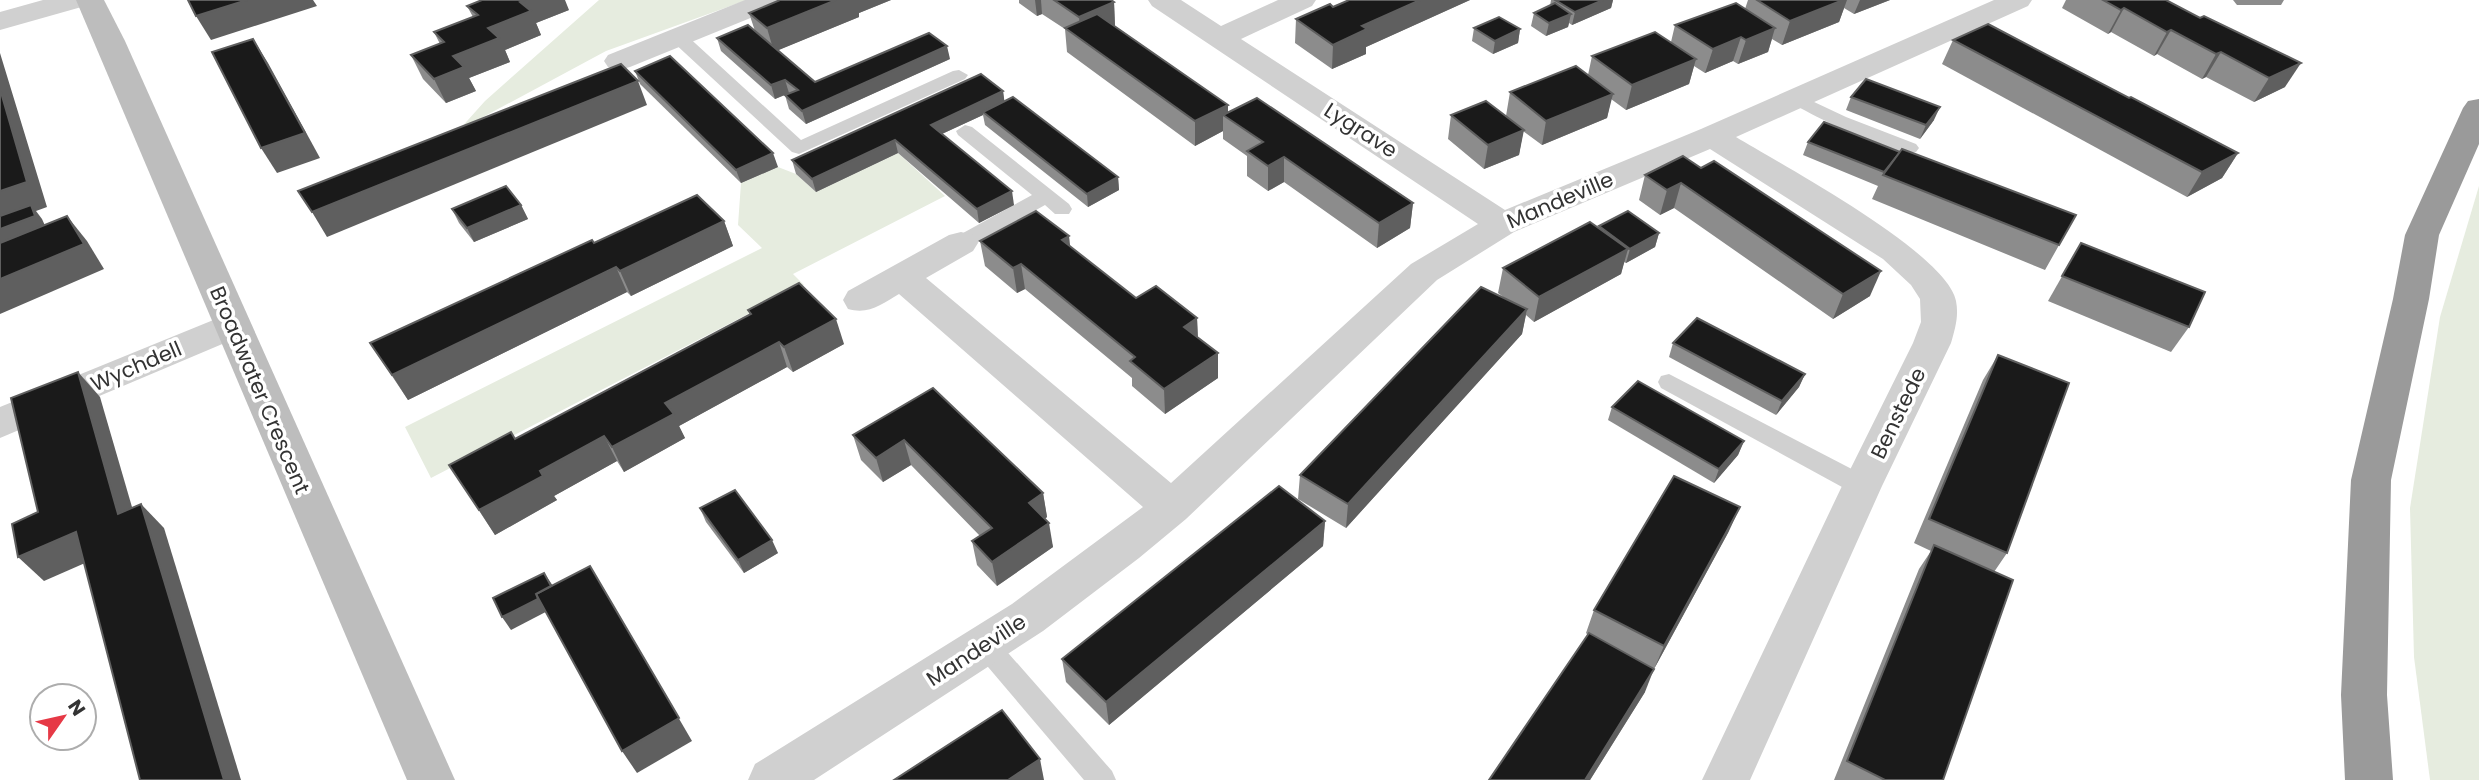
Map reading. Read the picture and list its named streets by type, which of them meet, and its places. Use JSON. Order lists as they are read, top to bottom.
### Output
{
  "streets": {
    "street": [
      "Lygrave",
      "Mandeville",
      "Wychdell",
      "Broadwater Crescent",
      "Benstede"
    ]
  },
  "crossings": [
    ["Lygrave", "Mandeville"],
    ["Mandeville", "Benstede"],
    ["Wychdell", "Broadwater Crescent"]
  ],
  "north": "top right"
}
